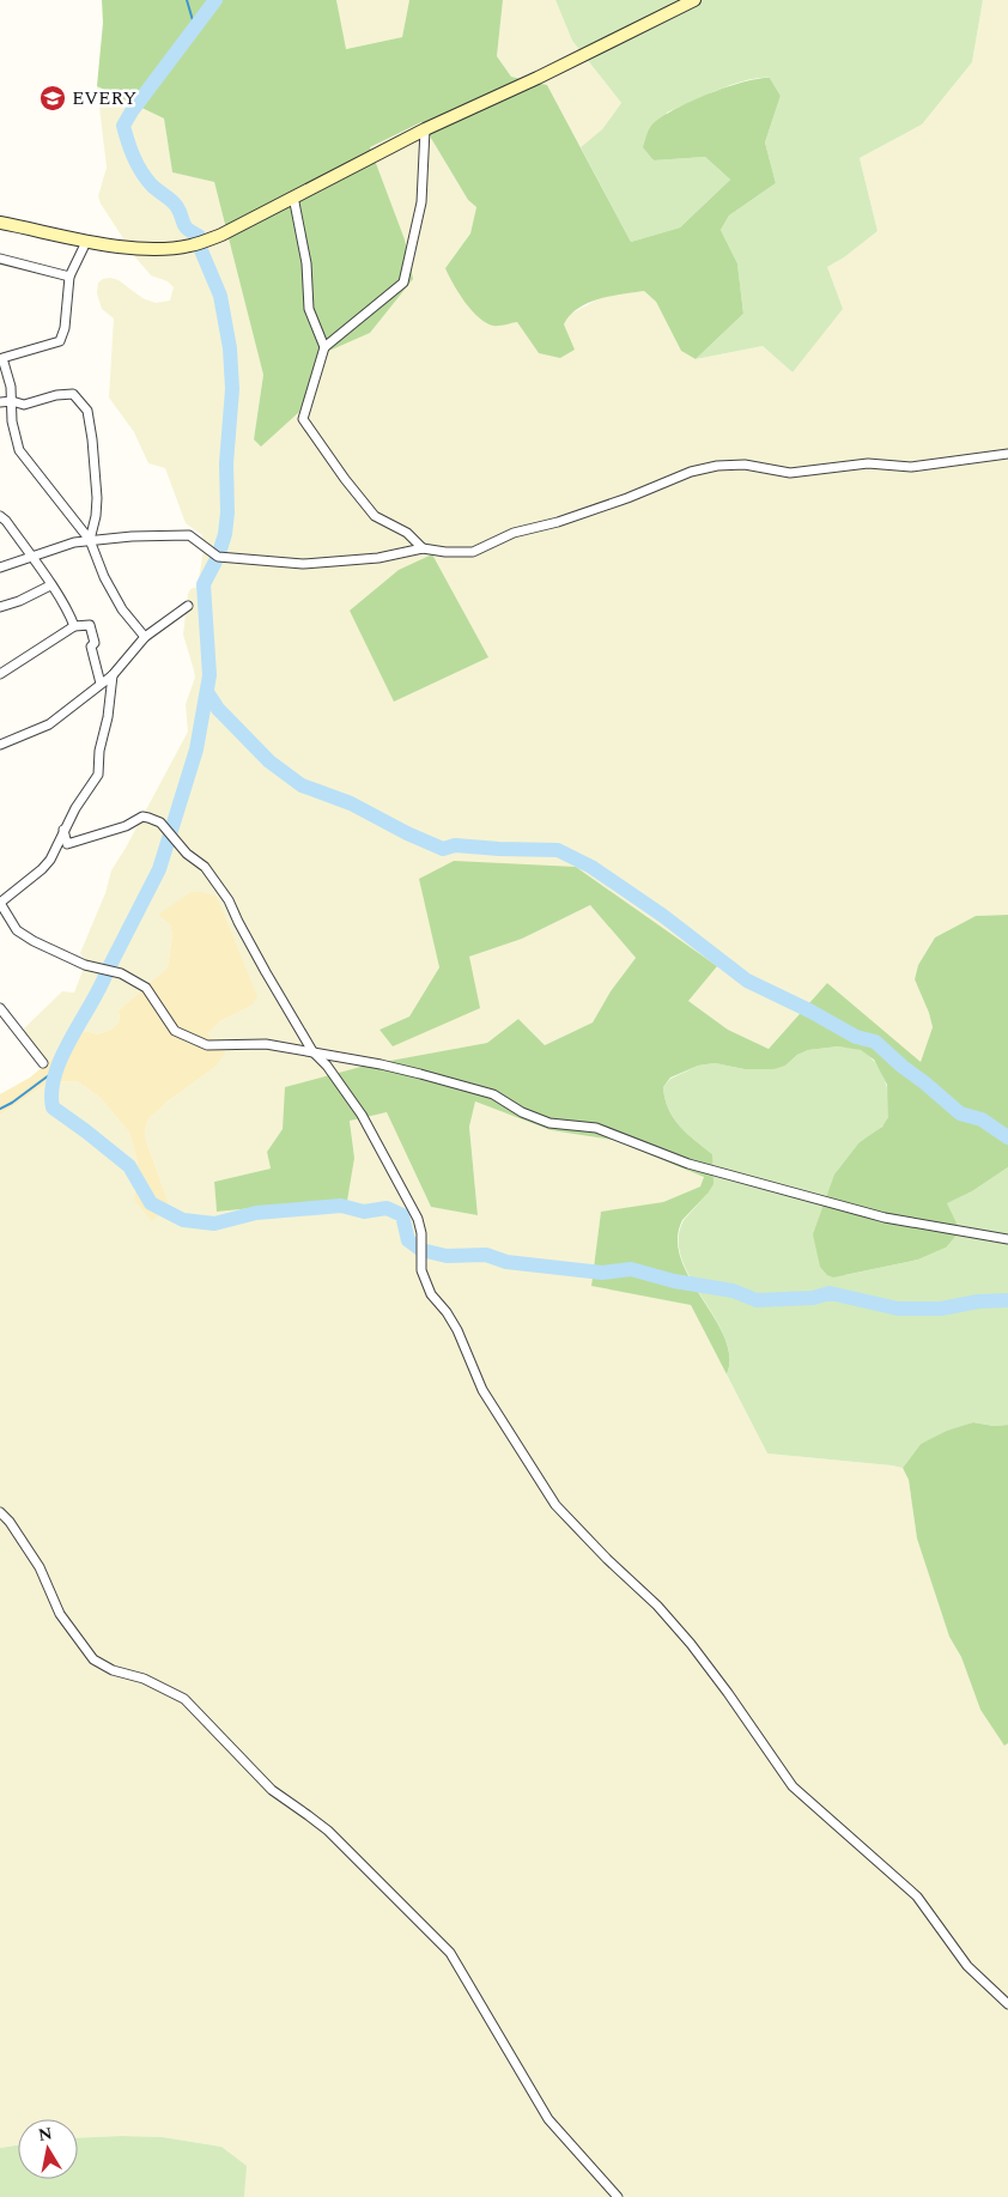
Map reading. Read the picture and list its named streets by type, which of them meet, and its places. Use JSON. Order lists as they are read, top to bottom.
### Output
{
  "places": {
    "school or university": ["EVERY"]
  },
  "north": "top"
}
